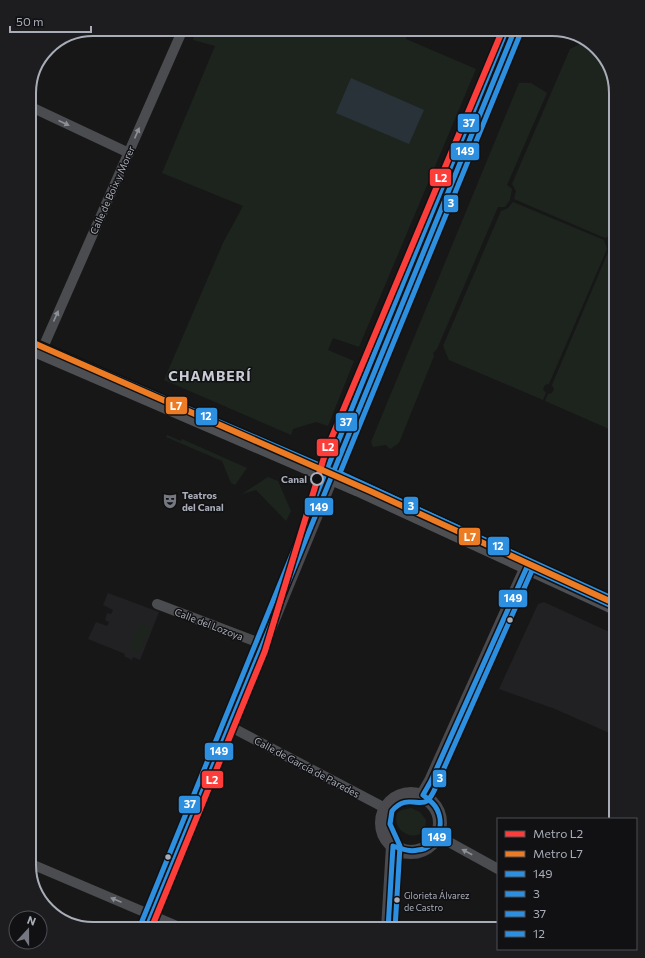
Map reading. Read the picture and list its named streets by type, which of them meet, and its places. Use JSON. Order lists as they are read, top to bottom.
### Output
{
  "streets": {
    "street": ["Calle de Boix y Morer", "Calle del Lozoya", "Calle de García de Paredes"]
  },
  "one_way": ["Calle de Boix y Morer"],
  "districts": ["CHAMBERÍ"],
  "places": {
    "other": ["Canal", "Glorieta Álvarez de Castro"],
    "theatre": ["Teatros del Canal"]
  },
  "lines": [
    "metro line L2",
    "transit line 149",
    "transit line 3",
    "transit line 37",
    "transit line 12",
    "metro line L7"
  ],
  "legend": [
    "Metro L2",
    "Metro L7",
    "149",
    "3",
    "37",
    "12"
  ],
  "scale_bar": "50 m",
  "north": "top"
}
